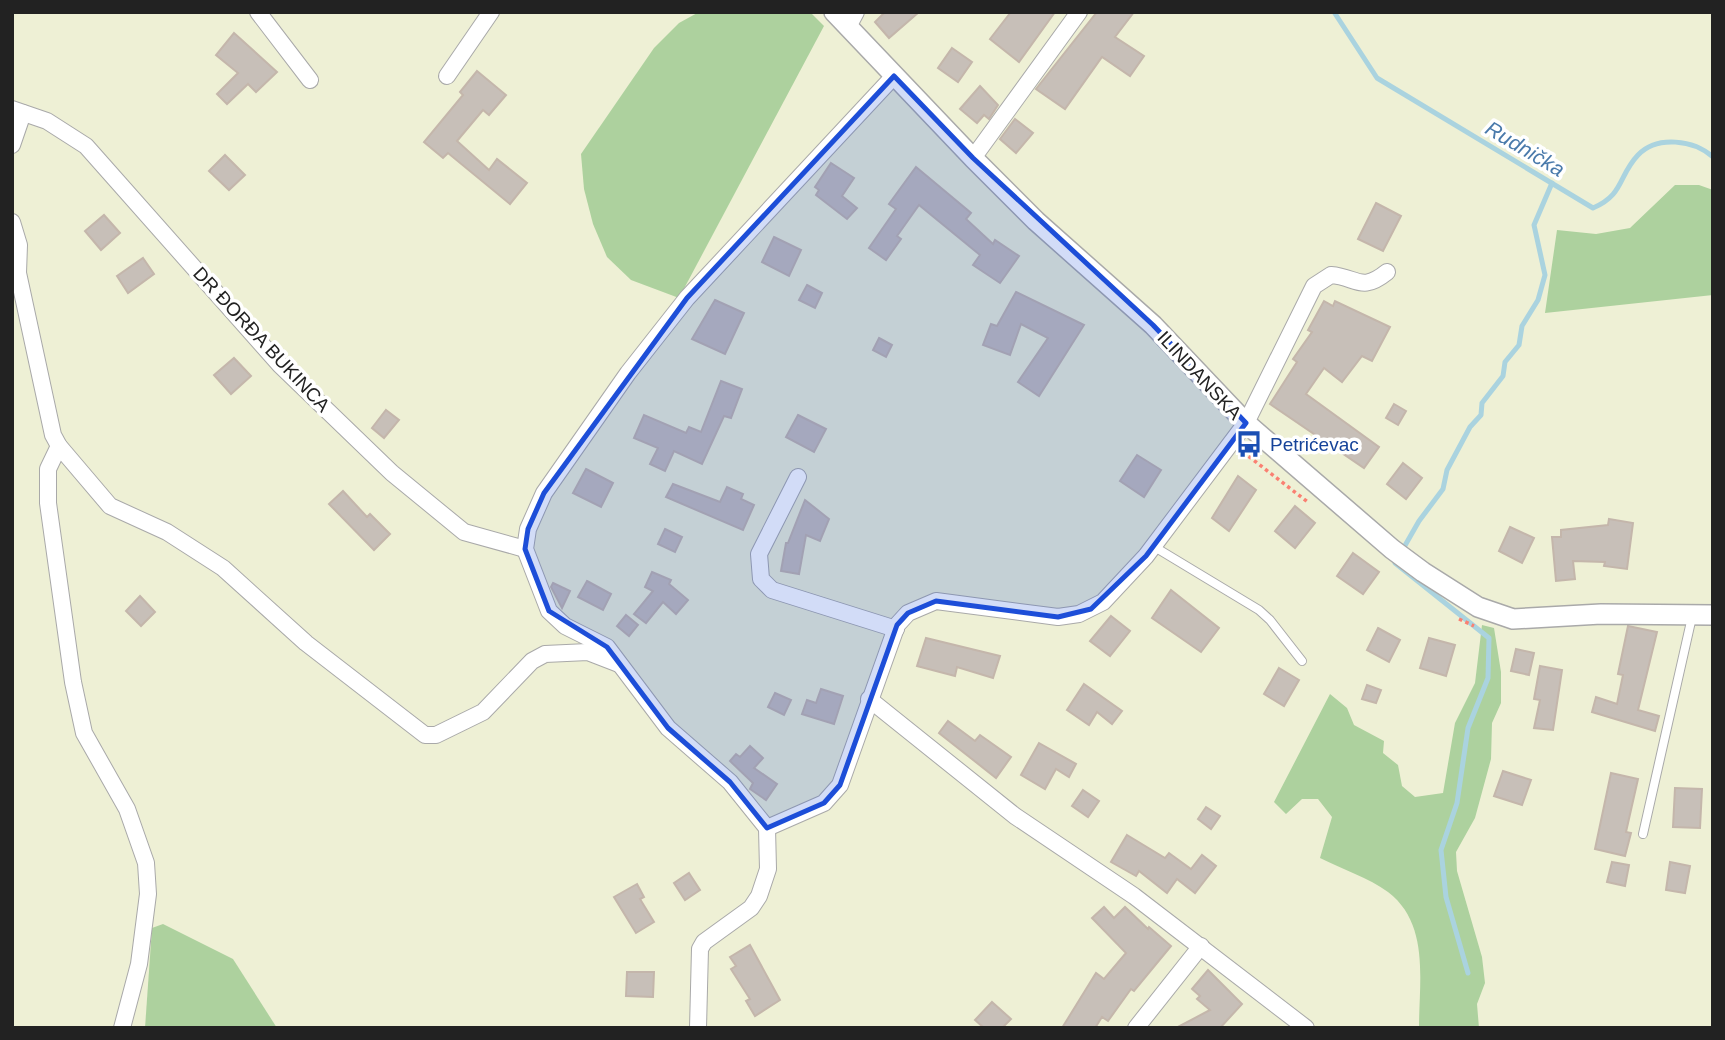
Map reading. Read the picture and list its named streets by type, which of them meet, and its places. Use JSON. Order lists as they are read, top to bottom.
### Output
{
  "streets": {
    "street": ["DR ĐORĐA BUKINCA", "ILINDANSKA"]
  },
  "water": ["Rudnička"],
  "places": {
    "bus stop": ["Petrićevac"]
  }
}
